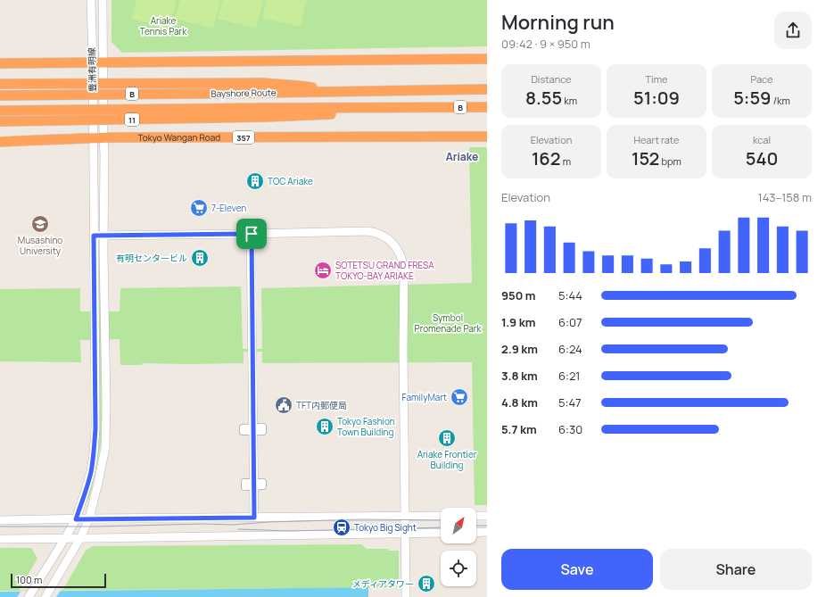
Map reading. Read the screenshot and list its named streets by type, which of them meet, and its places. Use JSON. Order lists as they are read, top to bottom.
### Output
{
  "streets": {
    "highway": [
      "Bayshore Route",
      "B",
      "11",
      "Tokyo Wangan Road",
      "357"
    ],
    "street": ["豊洲有明線"]
  },
  "crossings": [
    ["豊洲有明線", "Tokyo Wangan Road"],
    ["Bayshore Route", "11"],
    ["B", "11"]
  ],
  "districts": ["Ariake"],
  "parks": ["Ariake Tennis Park", "Symbol Promenade Park"],
  "places": {
    "building": [
      "TOC Ariake",
      "有明センタービル",
      "Tokyo Fashion Town Building",
      "Ariake Frontier Building",
      "メディアタワー"
    ],
    "supermarket": ["7-Eleven", "FamilyMart"],
    "school or university": ["Musashino University"],
    "hotel": ["SOTETSU GRAND FRESA TOKYO-BAY ARIAKE"],
    "public building": ["TFT内郵便局"],
    "station": ["Tokyo Big Sight"]
  },
  "scale_bar": "100 m",
  "north": "top right",
  "page": {
    "heading": ["Morning run", "09:42 · 9 × 950 m"],
    "stats": [
      ["Distance", "8.55 km"],
      ["Time", "51:09"],
      ["Pace", "5:59 /km"],
      ["Elevation", "162 m"],
      ["Heart rate", "152 bpm"],
      ["kcal", "540"]
    ],
    "chart": ["Elevation", "143–158 m"],
    "list": [
      {
        "name": "950 m",
        "note": "5:44"
      },
      {
        "name": "1.9 km",
        "note": "6:07"
      },
      {
        "name": "2.9 km",
        "note": "6:24"
      },
      {
        "name": "3.8 km",
        "note": "6:21"
      },
      {
        "name": "4.8 km",
        "note": "5:47"
      },
      {
        "name": "5.7 km",
        "note": "6:30"
      }
    ],
    "buttons": ["Save", "Share"],
    "scale": "100 m"
  }
}
